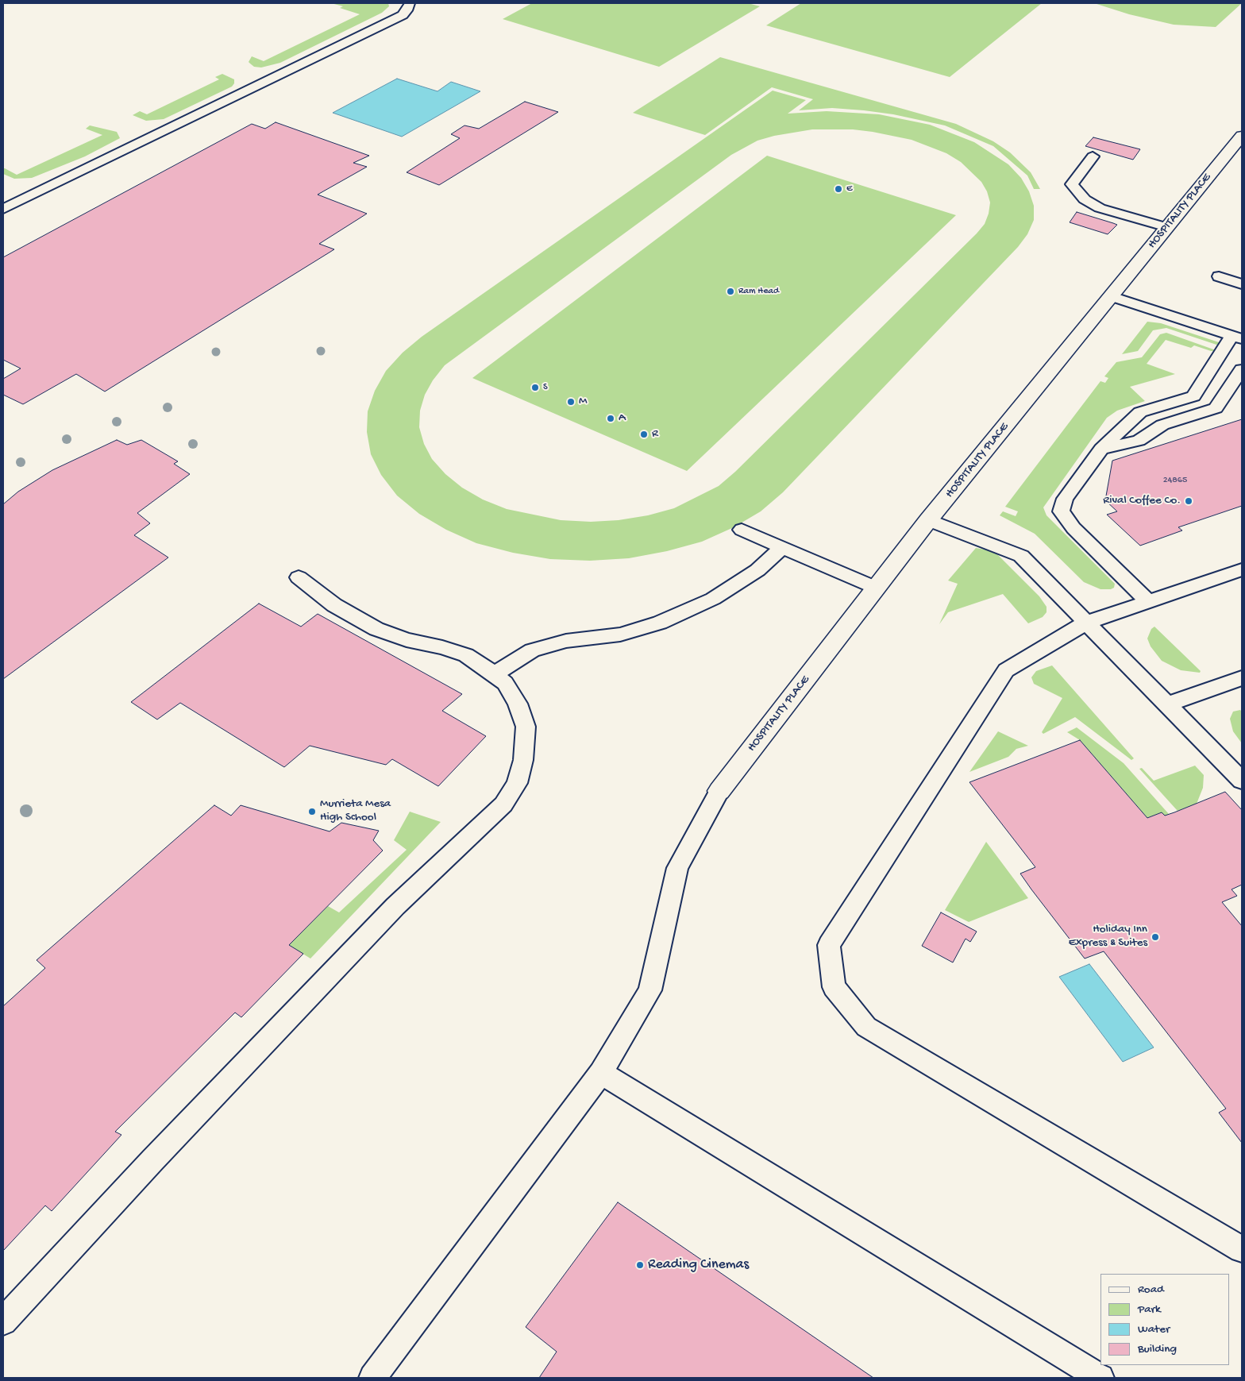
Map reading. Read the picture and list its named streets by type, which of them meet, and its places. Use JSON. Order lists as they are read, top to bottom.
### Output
{
  "streets": {
    "street": ["HOSPITALITY PLACE"]
  },
  "places": [
    "E",
    "Ram Head",
    "S",
    "M",
    "A",
    "R",
    "Rival Coffee Co.",
    "Murrieta Mesa High School",
    "Holiday Inn Express & Suites",
    "Reading Cinemas"
  ],
  "house_numbers": ["24865"],
  "legend": [
    "Road",
    "Park",
    "Water",
    "Building"
  ]
}
